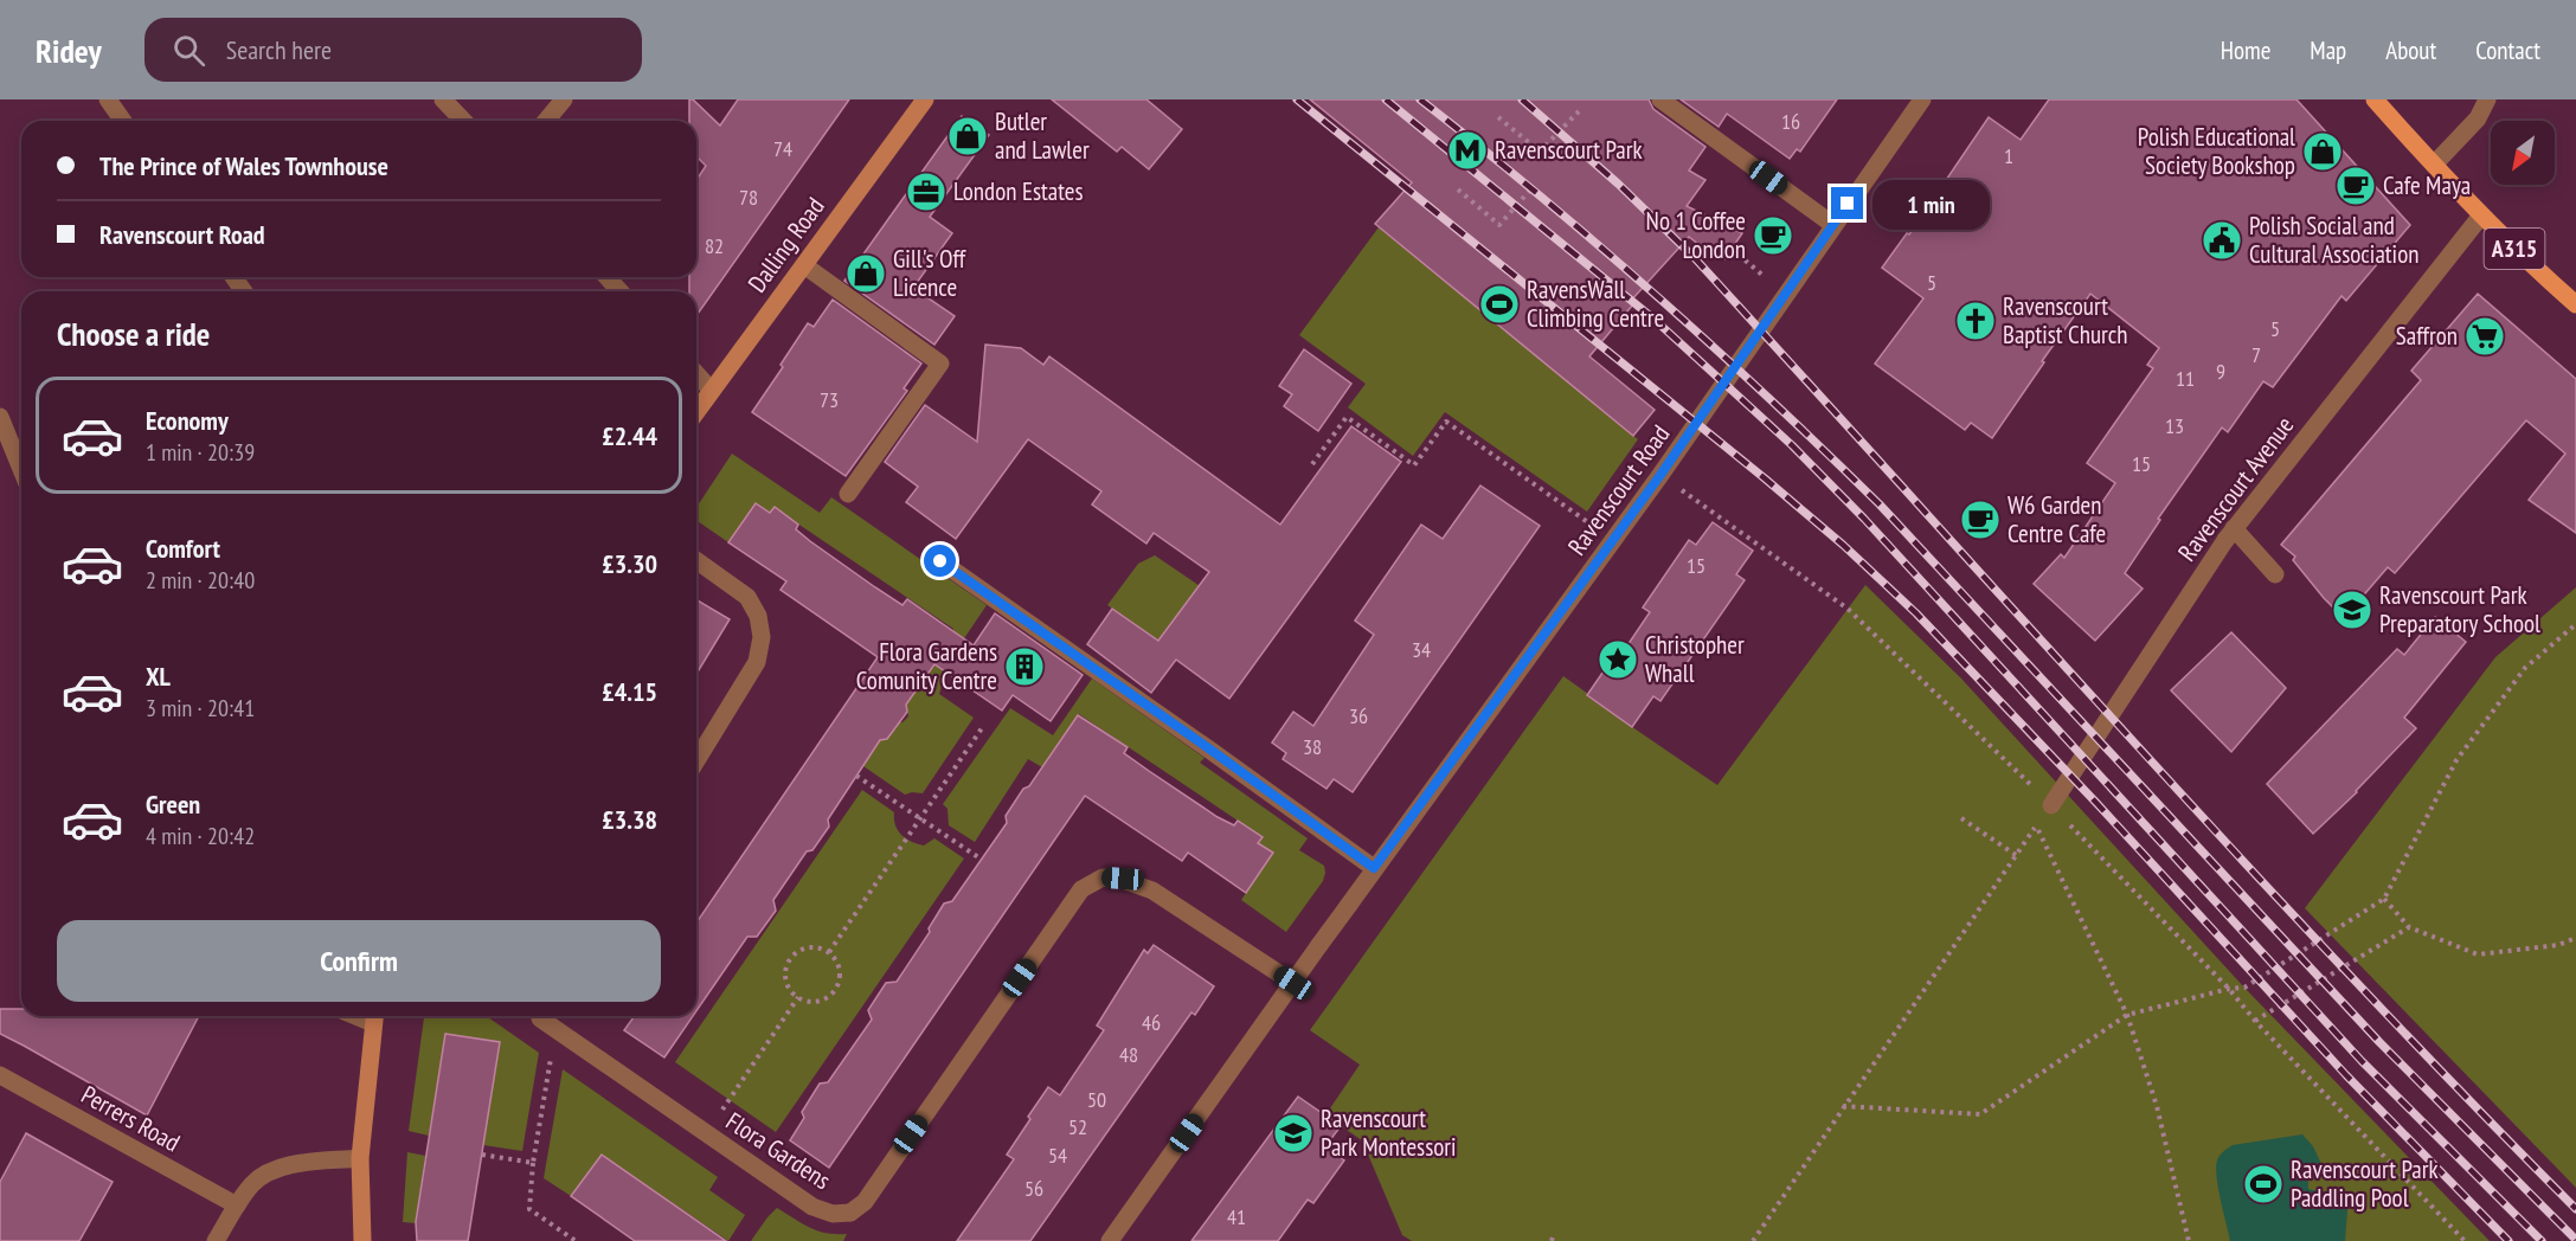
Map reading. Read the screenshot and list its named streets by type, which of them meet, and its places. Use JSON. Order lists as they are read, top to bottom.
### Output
{
  "streets": {
    "main road": ["Dalling Road", "A315"],
    "street": [
      "Ravenscourt Avenue",
      "Ravenscourt Road",
      "Perrers Road",
      "Flora Gardens"
    ]
  },
  "crossings": [
    ["A315", "Ravenscourt Avenue"],
    ["Ravenscourt Road", "Flora Gardens"]
  ],
  "places": {
    "shop": ["Butler and Lawler", "Polish Educational Society Bookshop", "Gill's Off Licence"],
    "metro station": ["Ravenscourt Park"],
    "cafe": ["Cafe Maya", "No 1 Coffee London", "W6 Garden Centre Cafe"],
    "office": ["London Estates"],
    "public building": ["Polish Social and Cultural Association"],
    "sports": ["RavensWall Climbing Centre", "Ravenscourt Park Paddling Pool"],
    "church": ["Ravenscourt Baptist Church"],
    "supermarket": ["Saffron"],
    "school or university": ["Ravenscourt Park Preparatory School", "Ravenscourt Park Montessori"],
    "place": ["Christopher Whall"],
    "building": ["Flora Gardens Comunity Centre"]
  },
  "house_numbers": [
    "16",
    "74",
    "1",
    "78",
    "82",
    "5",
    "5",
    "7",
    "9",
    "11",
    "73",
    "13",
    "15",
    "15",
    "34",
    "36",
    "38",
    "46",
    "48",
    "50",
    "52",
    "54",
    "56",
    "41"
  ],
  "north": "bottom left",
  "page": {
    "header": "Ridey",
    "search": "Search here",
    "nav": [
      "Home",
      "Map",
      "About",
      "Contact"
    ],
    "banner": ["The Prince of Wales Townhouse", "Ravenscourt Road"],
    "bubble": "1 min",
    "heading": "Choose a ride",
    "list": [
      {
        "name": "Economy",
        "note": "1 min · 20:39",
        "value": "£2.44"
      },
      {
        "name": "Comfort",
        "note": "2 min · 20:40",
        "value": "£3.30"
      },
      {
        "name": "XL",
        "note": "3 min · 20:41",
        "value": "£4.15"
      },
      {
        "name": "Green",
        "note": "4 min · 20:42",
        "value": "£3.38"
      }
    ],
    "buttons": "Confirm"
  }
}
